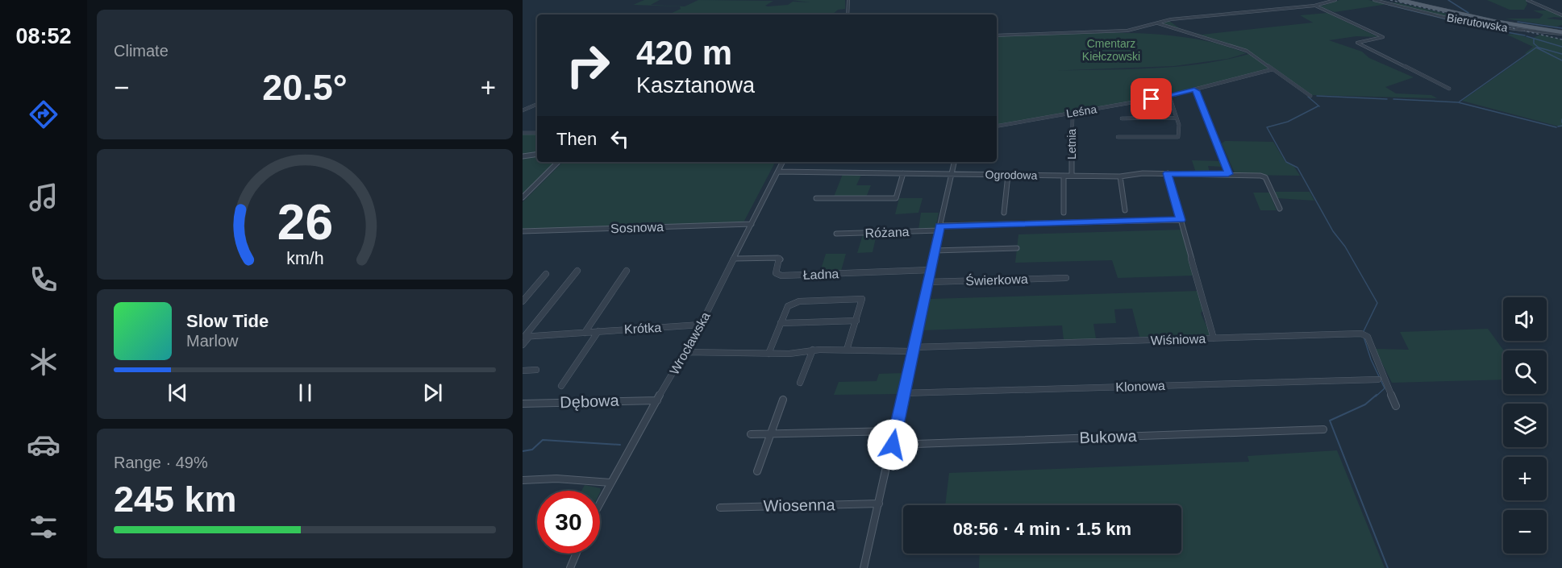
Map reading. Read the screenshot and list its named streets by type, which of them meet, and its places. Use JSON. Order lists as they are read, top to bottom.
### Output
{
  "streets": {
    "street": [
      "Bierutowska",
      "Leśna",
      "Letnia",
      "Ogrodowa",
      "Sosnowa",
      "Różana",
      "Ładna",
      "Świerkowa",
      "Krótka",
      "Wiśniowa",
      "Wrocławska",
      "Klonowa",
      "Dębowa",
      "Bukowa",
      "Wiosenna"
    ]
  },
  "crossings": [
    ["Leśna", "Letnia"],
    ["Letnia", "Ogrodowa"],
    ["Ogrodowa", "Wrocławska"],
    ["Sosnowa", "Wrocławska"],
    ["Ładna", "Wrocławska"],
    ["Krótka", "Wrocławska"],
    ["Wiśniowa", "Wrocławska"],
    ["Wrocławska", "Dębowa"]
  ],
  "parks": ["Cmentarz Kiełczowski"],
  "page": {
    "tabs": "08:52",
    "tile": [
      "Climate",
      ["Range · 49%", "245 km"]
    ],
    "turn": ["420 m", "Kasztanowa"],
    "heat": ["−", "20.5°", "+"],
    "then": "Then",
    "map_buttons": ["+", "−"],
    "song": ["Slow Tide", "Marlow"],
    "limit": "30",
    "trip": "08:56 · 4 min · 1.5 km",
    "gauge": ["26", "km/h"]
  }
}
